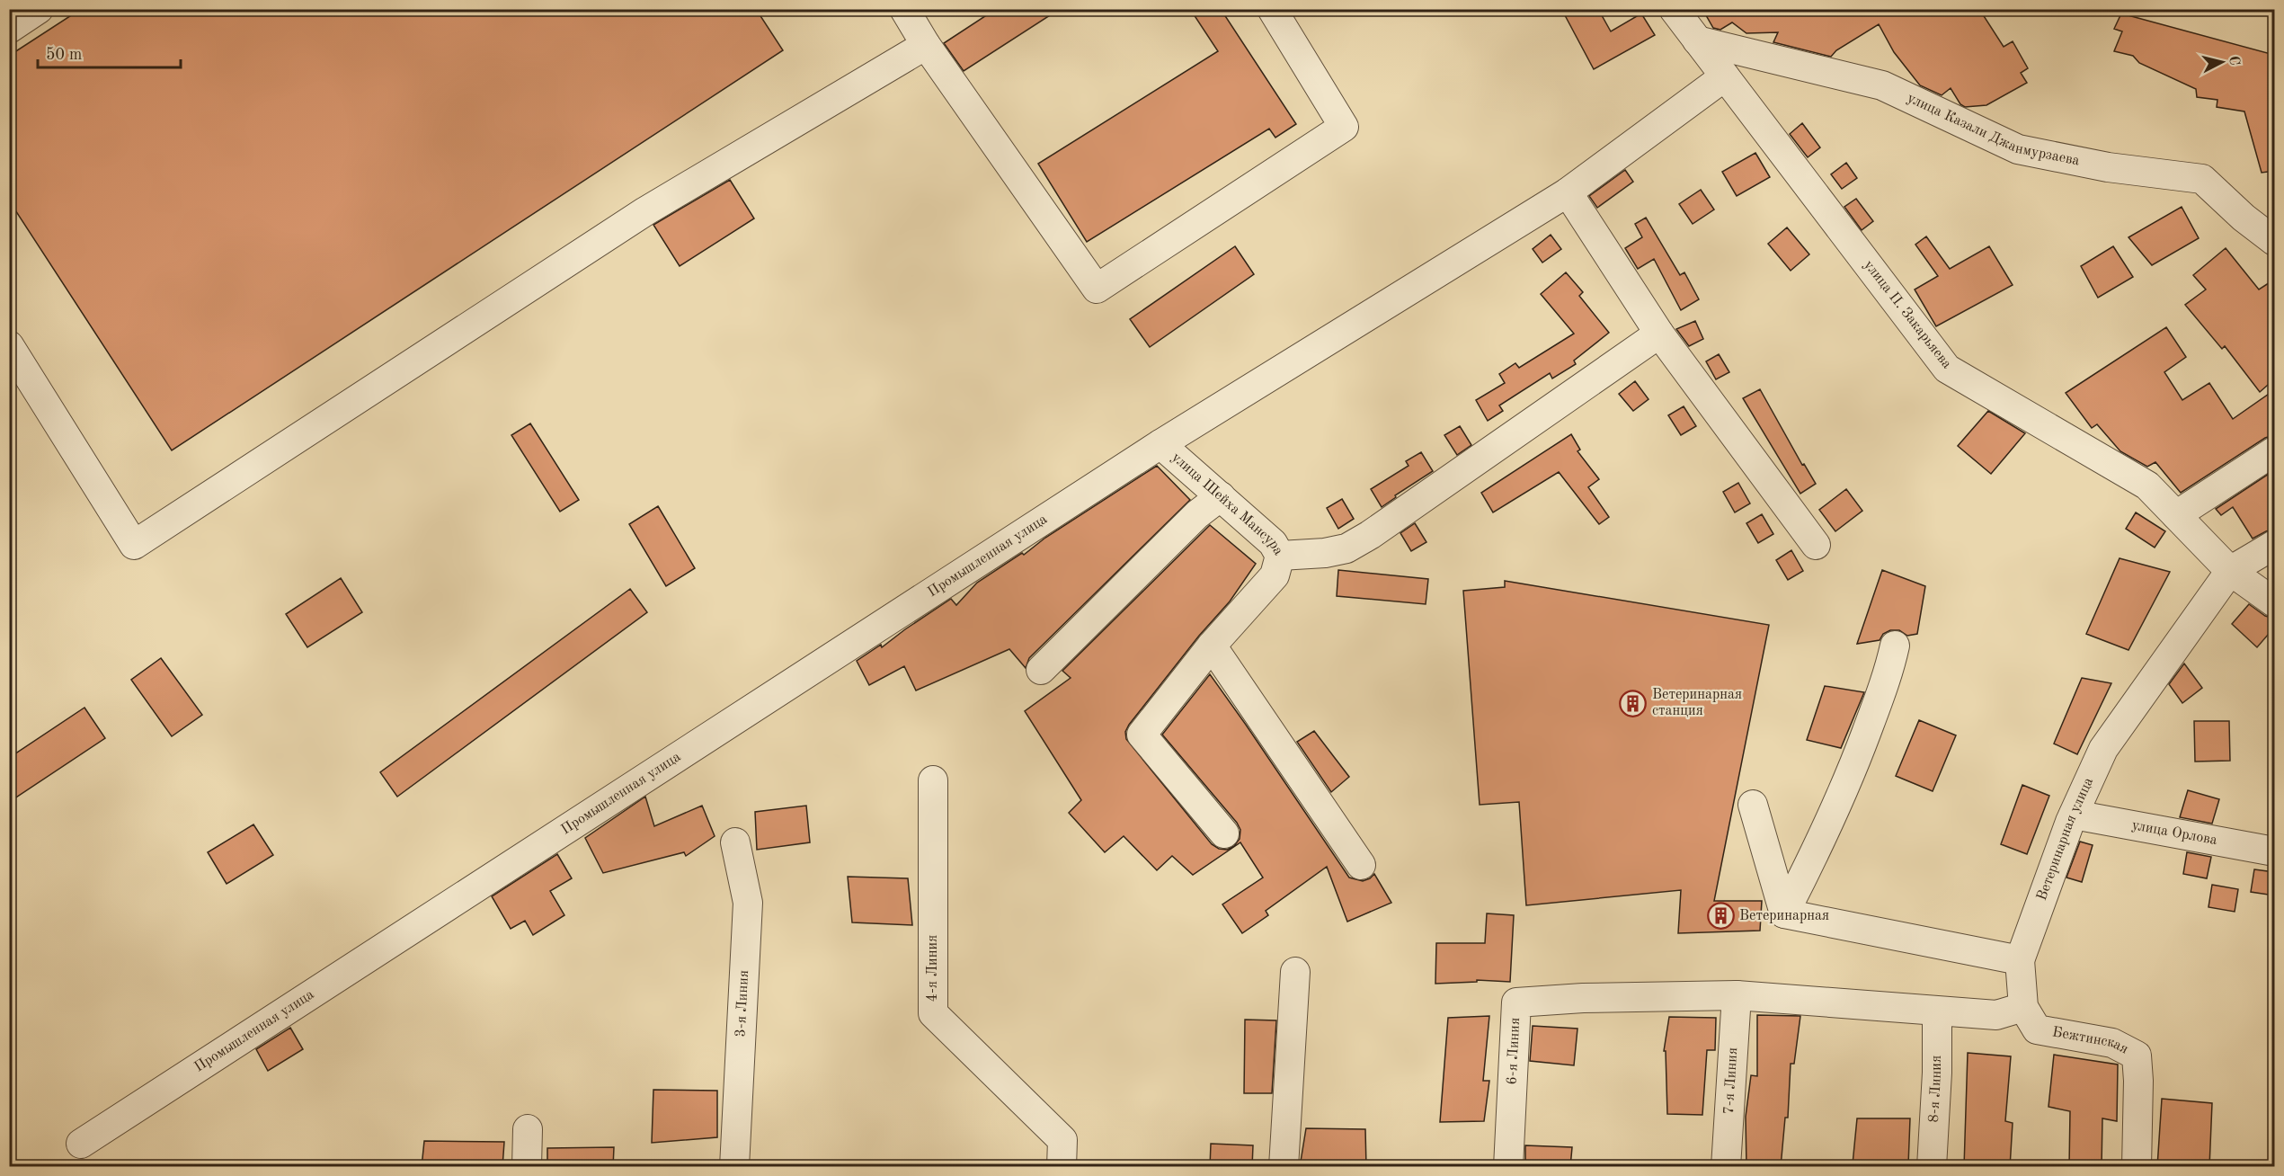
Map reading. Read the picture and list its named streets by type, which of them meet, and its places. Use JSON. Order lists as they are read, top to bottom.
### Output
{
  "streets": {
    "street": [
      "улица Казали Джанмурзаева",
      "улица П. Закарьяева",
      "улица Шейха Мансура",
      "Промышленная улица",
      "улица Орлова",
      "Ветеринарная улица",
      "4-я Линия",
      "3-я Линия",
      "Бежтинская",
      "6-я Линия",
      "7-я Линия",
      "8-я Линия"
    ]
  },
  "crossings": [
    ["улица Казали Джанмурзаева", "улица П. Закарьяева"],
    ["улица П. Закарьяева", "Промышленная улица"],
    ["улица П. Закарьяева", "Ветеринарная улица"],
    ["улица Шейха Мансура", "Промышленная улица"],
    ["улица Орлова", "Ветеринарная улица"],
    ["Ветеринарная улица", "Бежтинская"],
    ["6-я Линия", "7-я Линия"]
  ],
  "places": {
    "building": ["Ветеринарная станция", "Ветеринарная"]
  },
  "scale_bar": "50 m",
  "north": "right"
}
